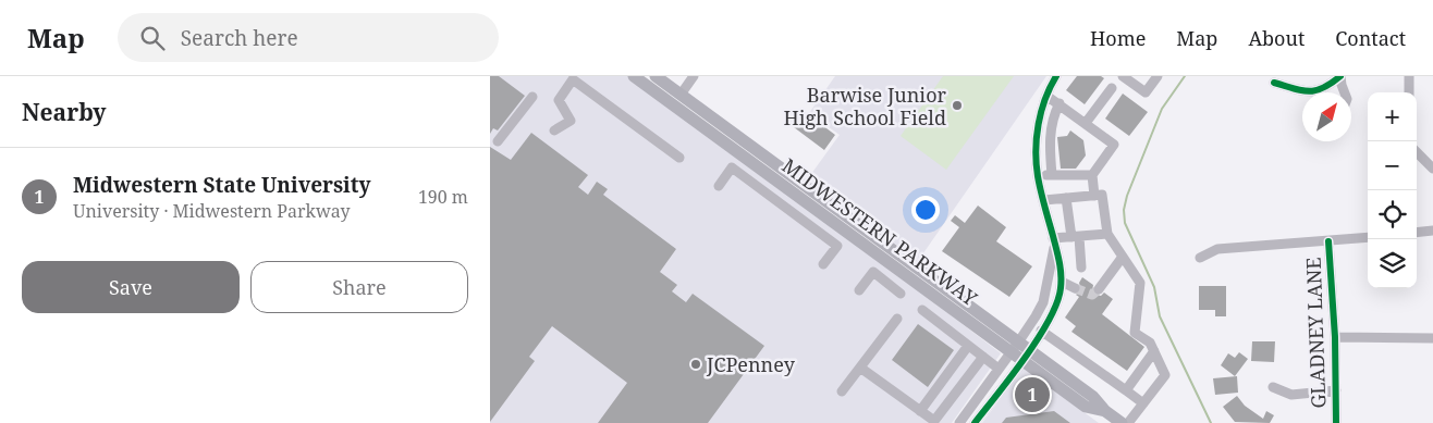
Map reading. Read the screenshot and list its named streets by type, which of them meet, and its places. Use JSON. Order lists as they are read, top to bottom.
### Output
{
  "streets": {
    "main road": ["MIDWESTERN PARKWAY"],
    "street": ["GLADNEY LANE"]
  },
  "places": ["Barwise Junior High School Field", "JCPenney"],
  "north": "top right",
  "page": {
    "header": "Map",
    "search": "Search here",
    "nav": [
      "Home",
      "Map",
      "About",
      "Contact"
    ],
    "heading": "Nearby",
    "map_buttons": ["+", "−"],
    "list": [
      {
        "mark": "1",
        "name": "Midwestern State University",
        "note": "University · Midwestern Parkway",
        "value": "190 m"
      }
    ],
    "buttons": ["Save", "Share"],
    "pins": "1"
  }
}
